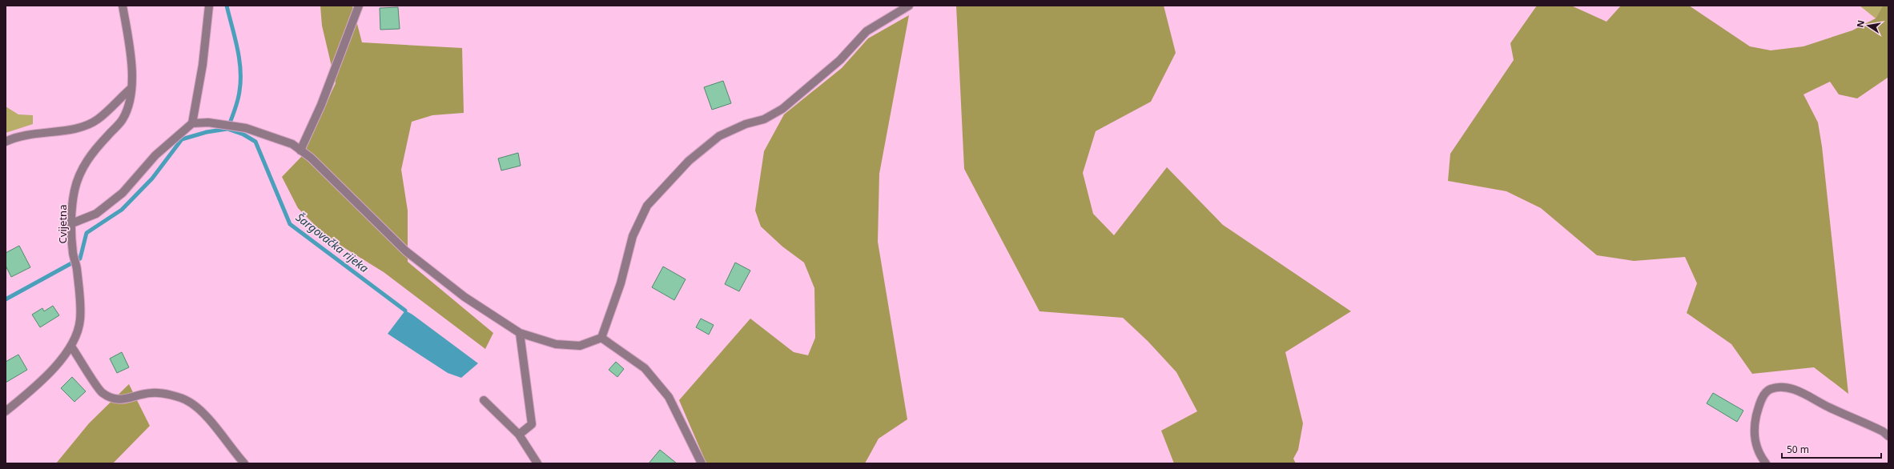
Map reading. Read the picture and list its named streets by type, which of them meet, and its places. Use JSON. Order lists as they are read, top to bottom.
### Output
{
  "streets": {
    "street": ["Cvijetna"]
  },
  "water": ["Šargovačka rijeka"],
  "scale_bar": "50 m",
  "north": "left"
}
